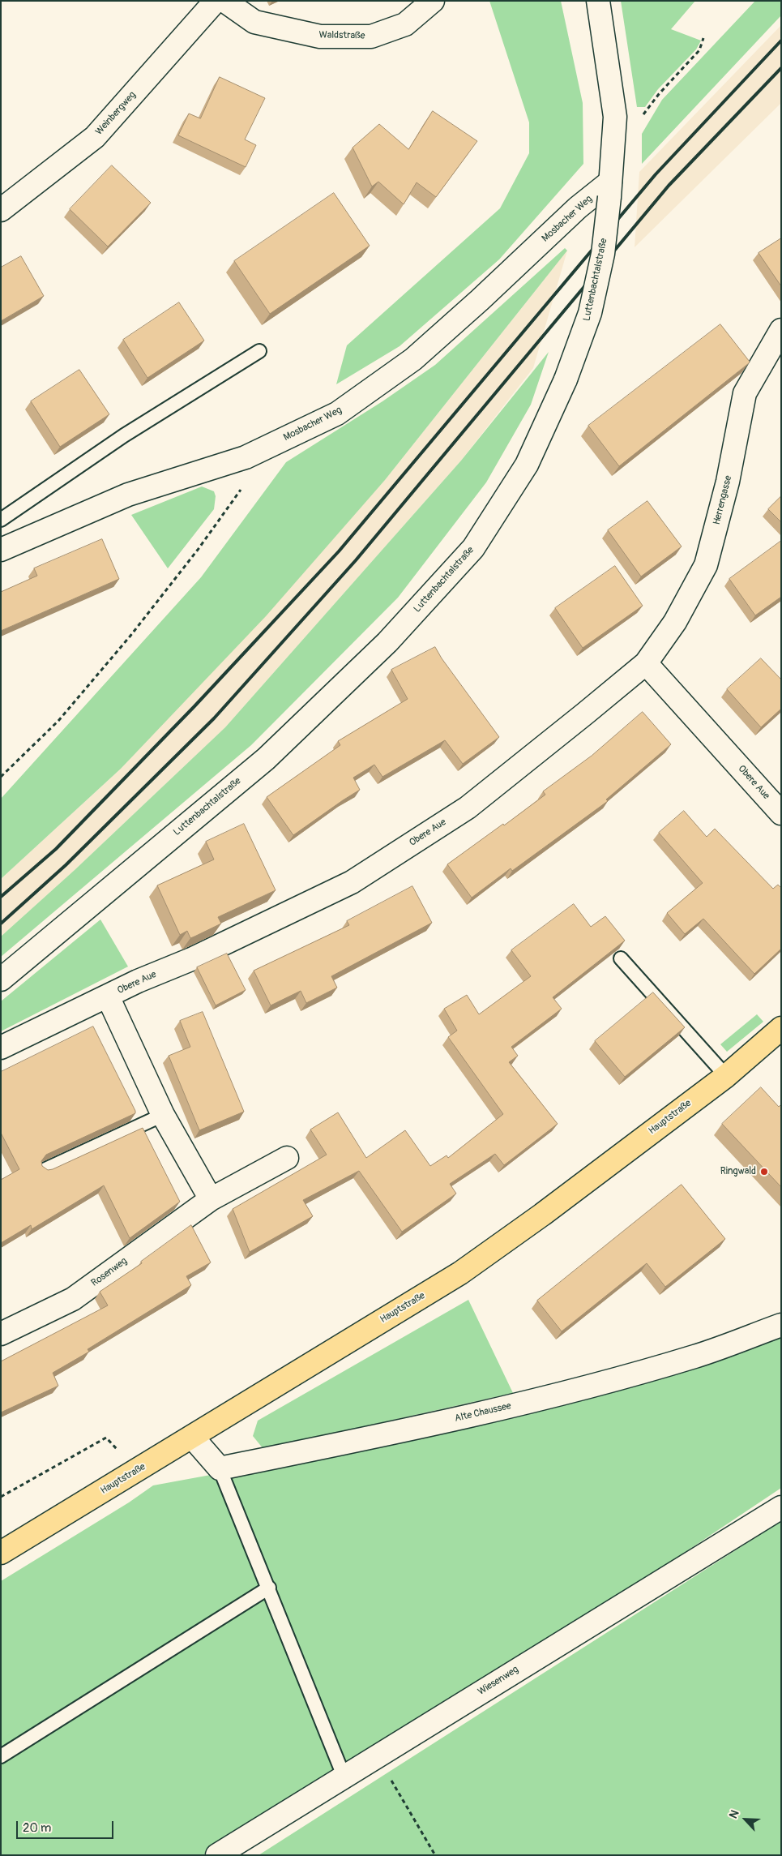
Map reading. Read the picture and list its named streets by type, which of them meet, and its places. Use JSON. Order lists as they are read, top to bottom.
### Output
{
  "streets": {
    "main road": ["Hauptstraße"],
    "street": [
      "Waldstraße",
      "Weinbergweg",
      "Mosbacher Weg",
      "Luttenbachtalstraße",
      "Herrengasse",
      "Obere Aue",
      "Rosenweg",
      "Alte Chaussee",
      "Wiesenweg"
    ]
  },
  "crossings": [
    ["Mosbacher Weg", "Luttenbachtalstraße"],
    ["Herrengasse", "Obere Aue"]
  ],
  "places": ["Ringwald"],
  "scale_bar": "20 m",
  "north": "top left"
}
